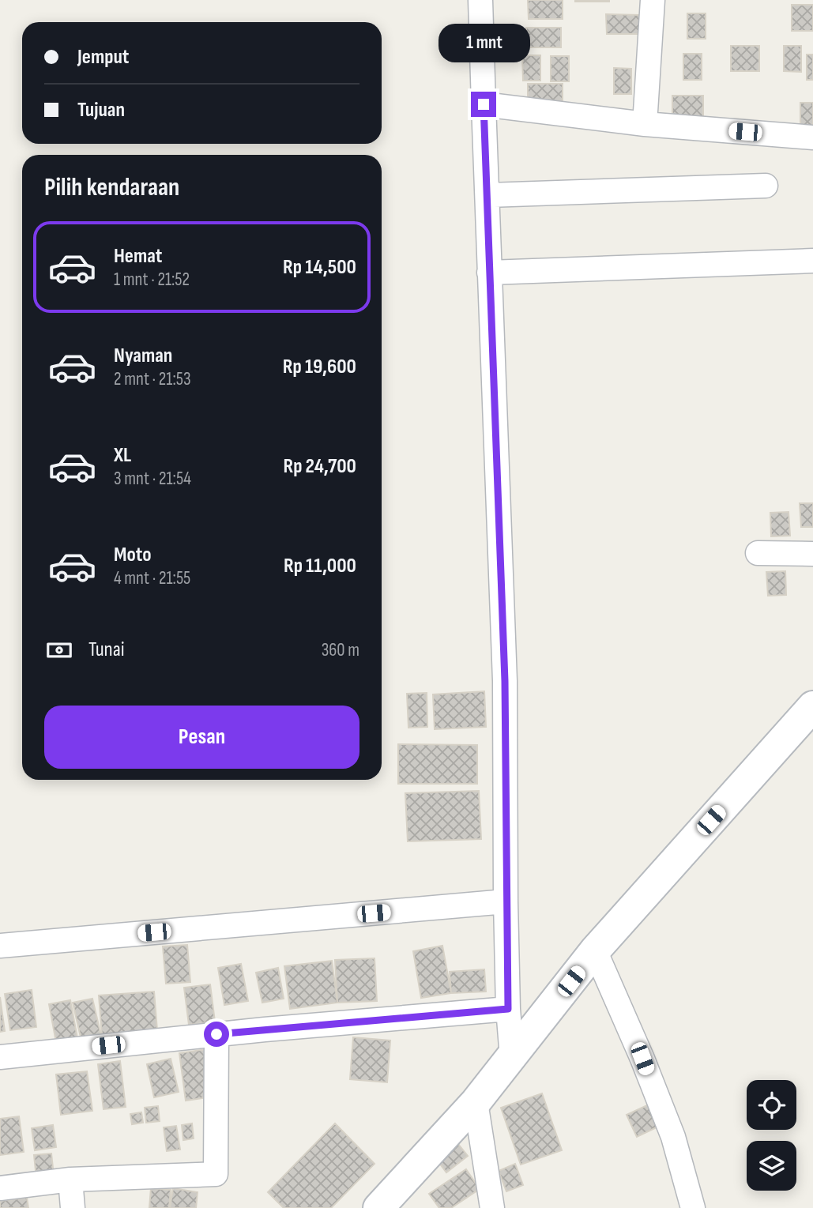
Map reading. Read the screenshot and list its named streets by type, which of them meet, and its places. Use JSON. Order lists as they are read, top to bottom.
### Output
{
  "page": {
    "banner": ["Jemput", "Tujuan"],
    "bubble": "1 mnt",
    "heading": "Pilih kendaraan",
    "list": [
      {
        "name": "Hemat",
        "note": "1 mnt · 21:52",
        "value": "Rp 14,500"
      },
      {
        "name": "Nyaman",
        "note": "2 mnt · 21:53",
        "value": "Rp 19,600"
      },
      {
        "name": "XL",
        "note": "3 mnt · 21:54",
        "value": "Rp 24,700"
      },
      {
        "name": "Moto",
        "note": "4 mnt · 21:55",
        "value": "Rp 11,000"
      }
    ],
    "pay": ["Tunai", "360 m"],
    "buttons": "Pesan"
  }
}
